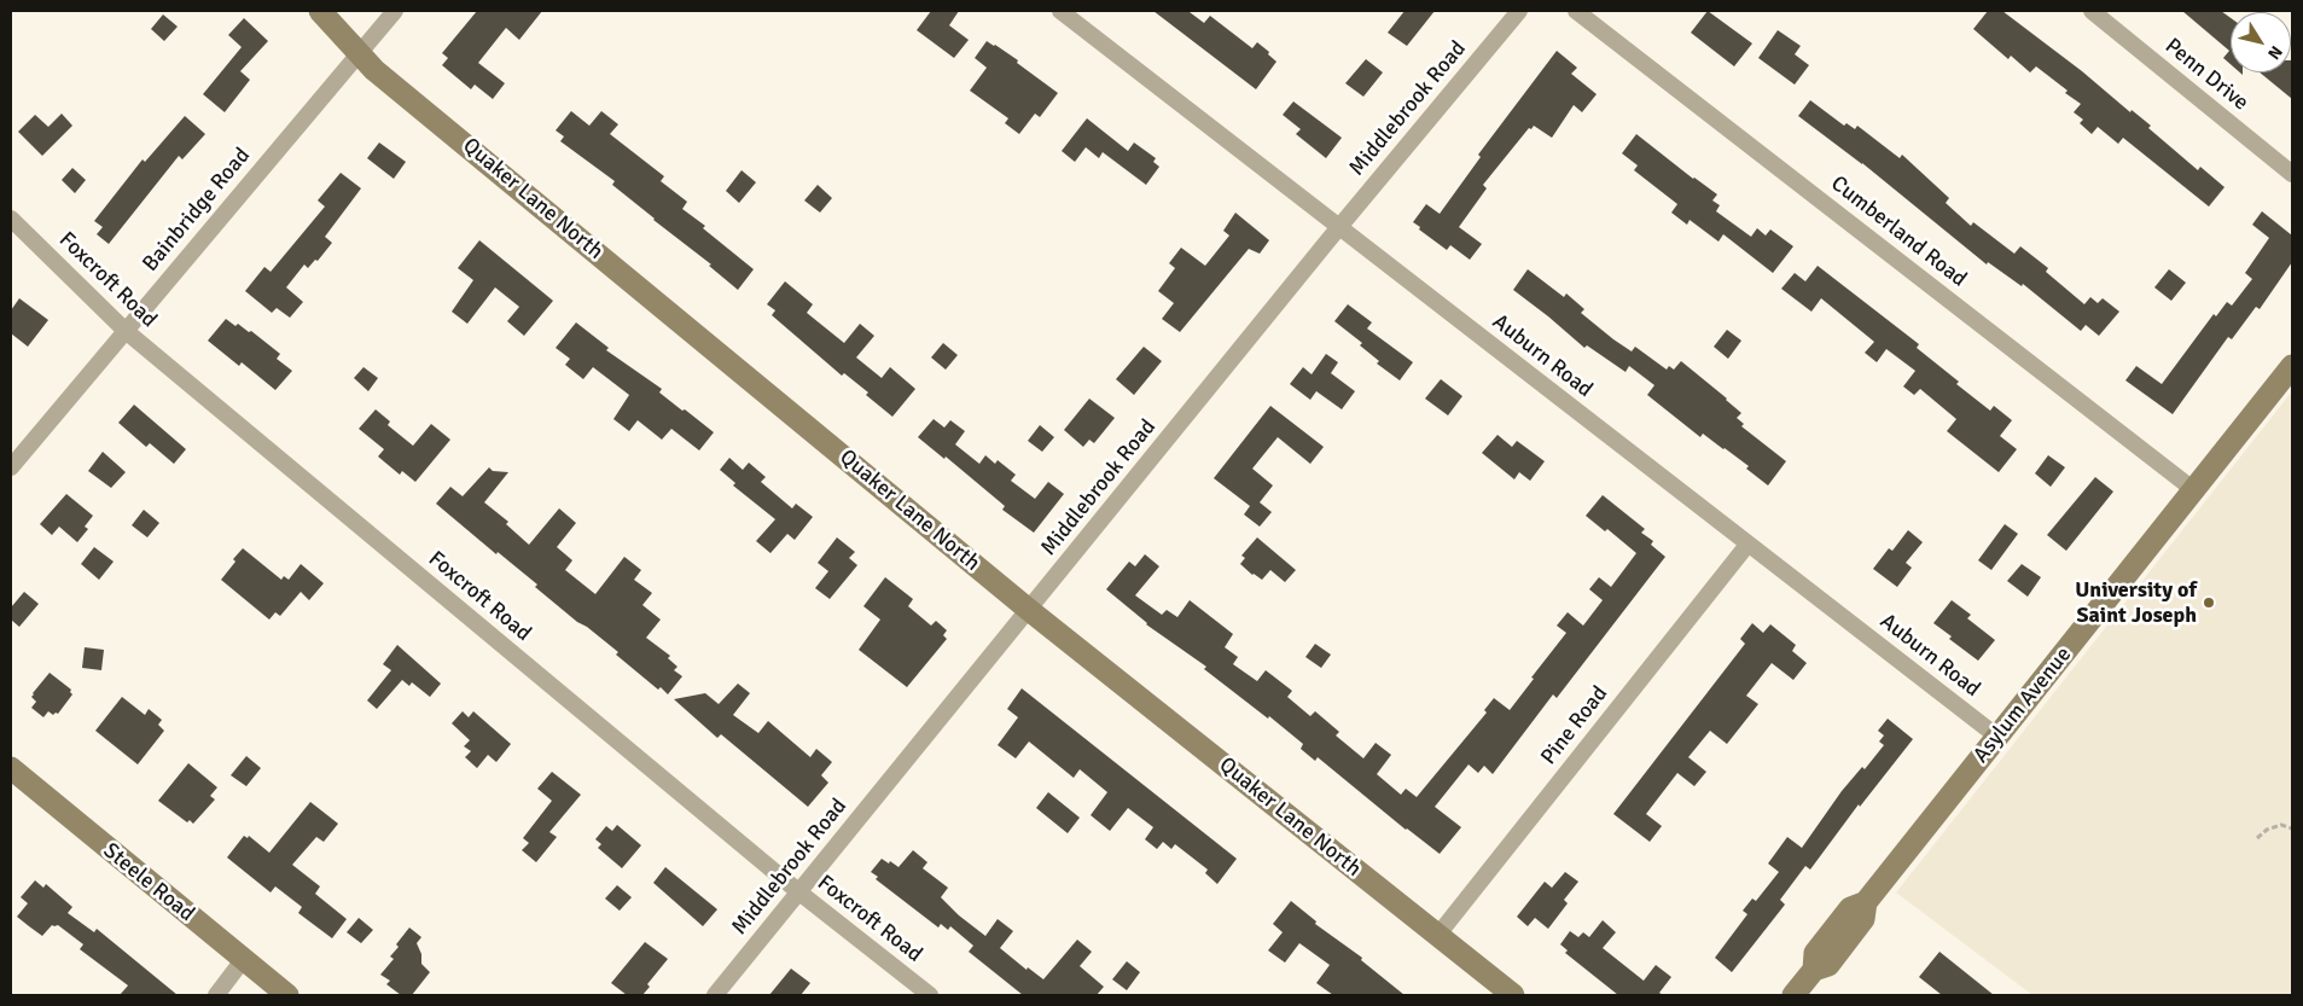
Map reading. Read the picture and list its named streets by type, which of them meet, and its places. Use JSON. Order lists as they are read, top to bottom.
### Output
{
  "streets": {
    "street": [
      "Penn Drive",
      "Middlebrook Road",
      "Quaker Lane North",
      "Bainbridge Road",
      "Cumberland Road",
      "Foxcroft Road",
      "Auburn Road",
      "Asylum Avenue",
      "Pine Road",
      "Steele Road"
    ]
  },
  "crossings": [
    ["Middlebrook Road", "Quaker Lane North"],
    ["Middlebrook Road", "Foxcroft Road"],
    ["Middlebrook Road", "Auburn Road"],
    ["Quaker Lane North", "Bainbridge Road"],
    ["Quaker Lane North", "Pine Road"],
    ["Bainbridge Road", "Foxcroft Road"],
    ["Cumberland Road", "Asylum Avenue"],
    ["Auburn Road", "Asylum Avenue"],
    ["Auburn Road", "Pine Road"]
  ],
  "places": ["University of Saint Joseph"],
  "north": "bottom right"
}
